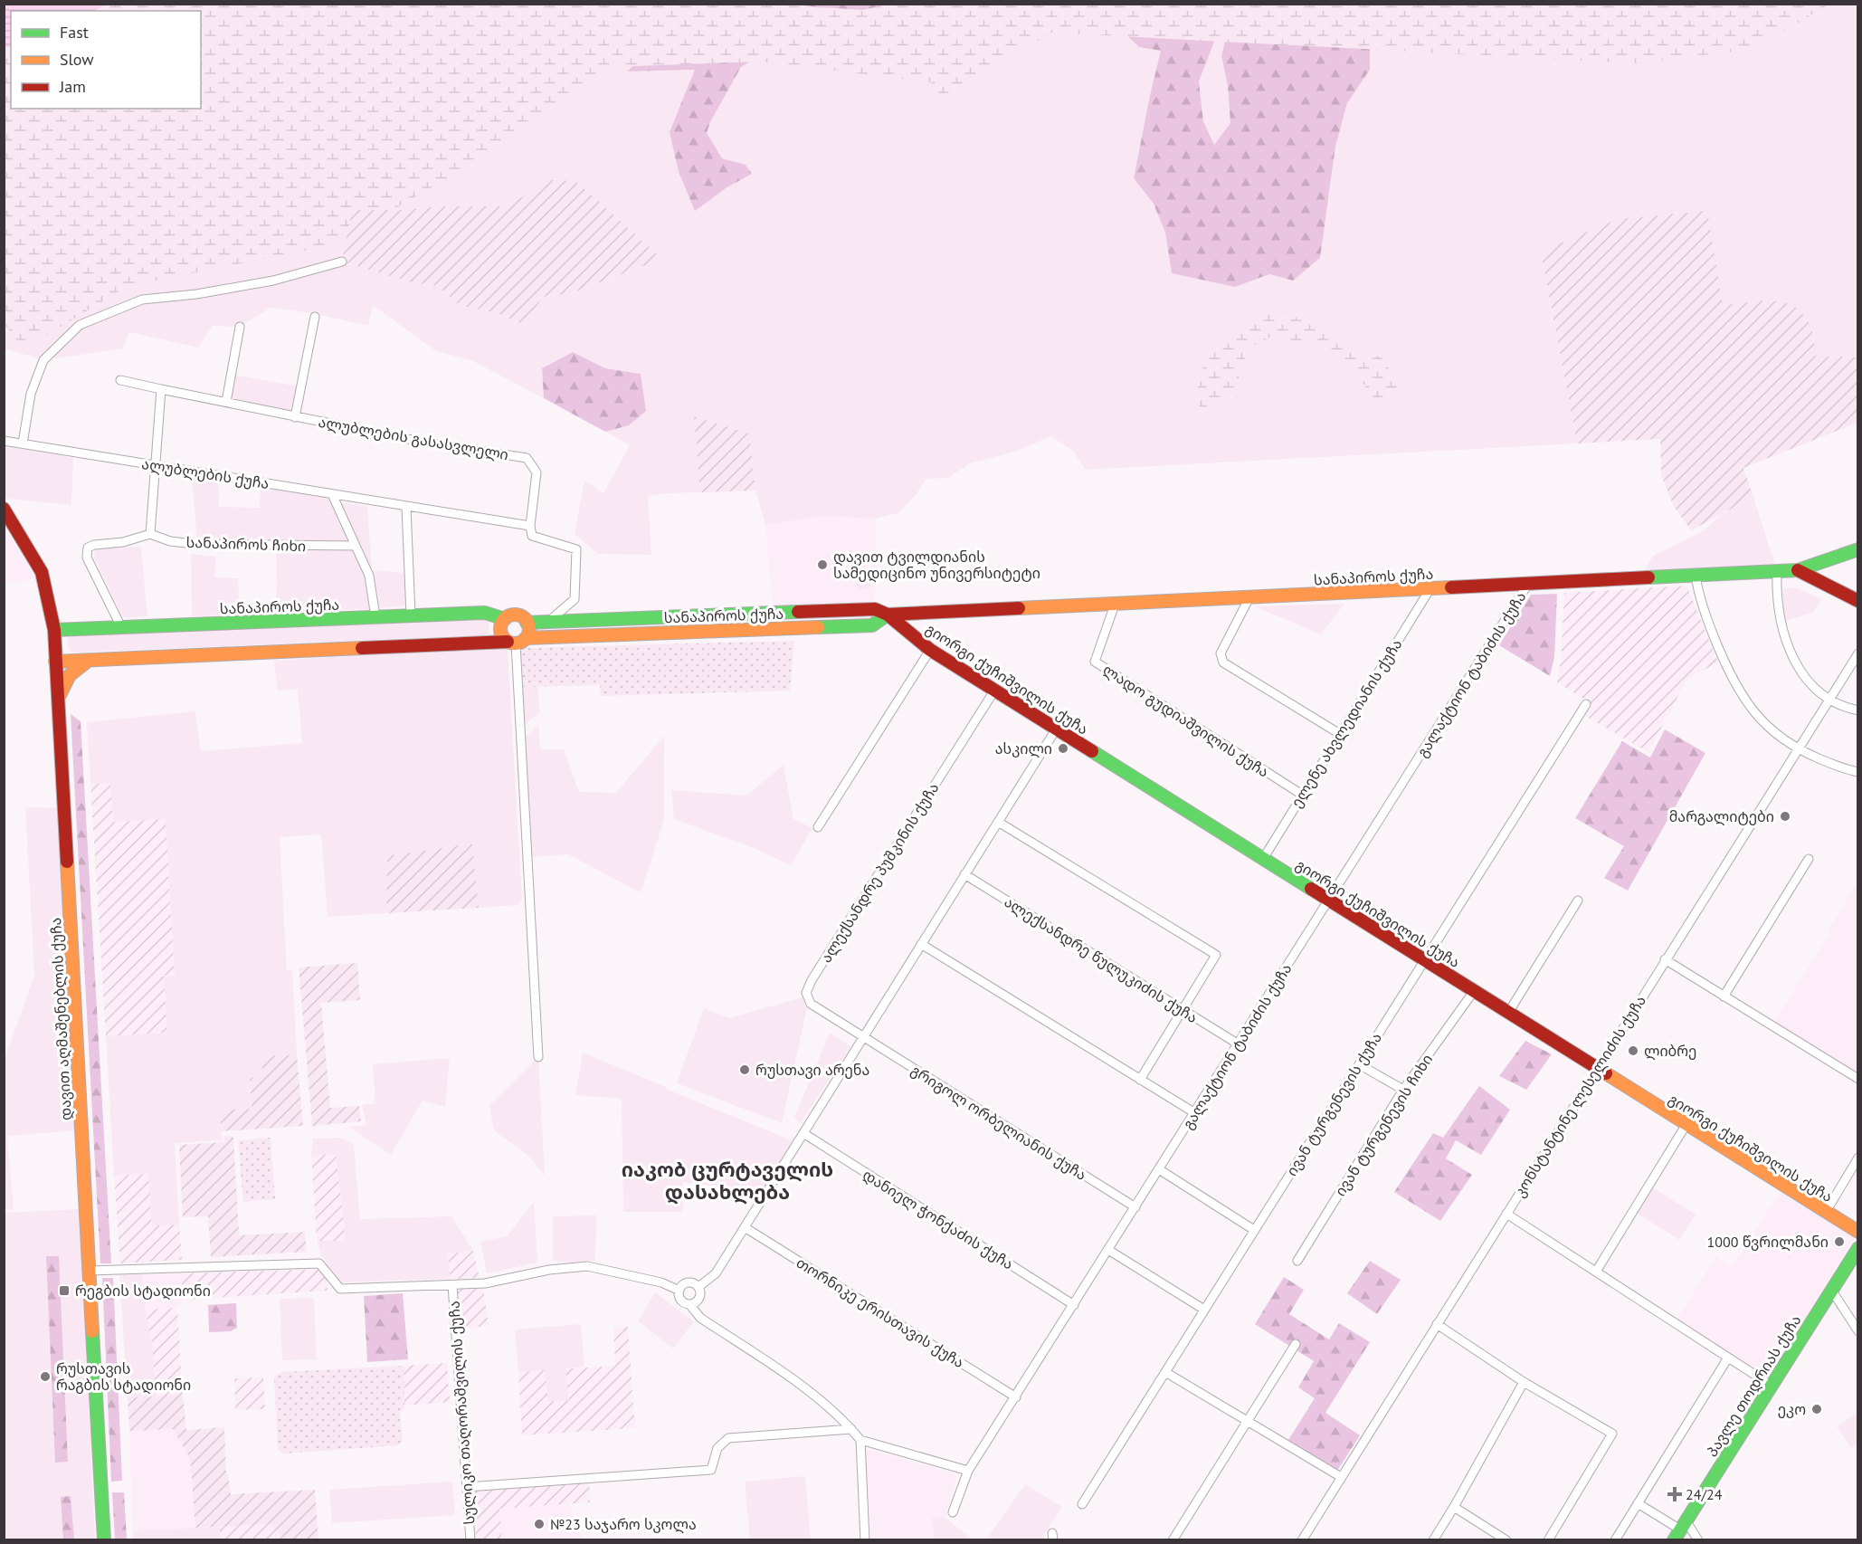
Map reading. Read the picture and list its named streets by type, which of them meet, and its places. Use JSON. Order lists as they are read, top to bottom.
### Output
{
  "streets": {
    "main road": [
      "სანაპიროს ქუჩა",
      "გიორგი ქუჩიშვილის ქუჩა",
      "დავით აღმაშენებლის ქუჩა",
      "პავლე თოდრიას ქუჩა"
    ],
    "street": [
      "ალუბლების გასასვლელი",
      "ალუბლების ქუჩა",
      "სანაპიროს ჩიხი",
      "გალაქტიონ ტაბიძის ქუჩა",
      "ლადო გუდიაშვილის ქუჩა",
      "ელენე ახვლედიანის ქუჩა",
      "ალექსანდრე პუშკინის ქუჩა",
      "ალექსანდრე წულუკიძის ქუჩა",
      "კონსტანტინე ლესელიძის ქუჩა",
      "ივან ტურგენევის ქუჩა",
      "გრიგოლ ორბელიანის ქუჩა",
      "ივან ტურგენევის ჩიხი",
      "დანიელ ჭონქაძის ქუჩა",
      "თორნიკე ერისთავის ქუჩა",
      "სულიკო თაღორაშვილის ქუჩა"
    ]
  },
  "crossings": [
    ["ალუბლების გასასვლელი", "ალუბლების ქუჩა"],
    ["სანაპიროს ქუჩა", "გალაქტიონ ტაბიძის ქუჩა"],
    ["სანაპიროს ქუჩა", "გიორგი ქუჩიშვილის ქუჩა"],
    ["სანაპიროს ქუჩა", "ლადო გუდიაშვილის ქუჩა"],
    ["სანაპიროს ქუჩა", "ელენე ახვლედიანის ქუჩა"],
    ["სანაპიროს ქუჩა", "დავით აღმაშენებლის ქუჩა"],
    ["გალაქტიონ ტაბიძის ქუჩა", "გიორგი ქუჩიშვილის ქუჩა"],
    ["გალაქტიონ ტაბიძის ქუჩა", "ალექსანდრე წულუკიძის ქუჩა"],
    ["გალაქტიონ ტაბიძის ქუჩა", "გრიგოლ ორბელიანის ქუჩა"],
    ["გალაქტიონ ტაბიძის ქუჩა", "დანიელ ჭონქაძის ქუჩა"],
    ["გალაქტიონ ტაბიძის ქუჩა", "თორნიკე ერისთავის ქუჩა"],
    ["გიორგი ქუჩიშვილის ქუჩა", "ელენე ახვლედიანის ქუჩა"],
    ["გიორგი ქუჩიშვილის ქუჩა", "ალექსანდრე პუშკინის ქუჩა"],
    ["გიორგი ქუჩიშვილის ქუჩა", "კონსტანტინე ლესელიძის ქუჩა"],
    ["გიორგი ქუჩიშვილის ქუჩა", "ივან ტურგენევის ქუჩა"],
    ["გიორგი ქუჩიშვილის ქუჩა", "ივან ტურგენევის ჩიხი"],
    ["ლადო გუდიაშვილის ქუჩა", "ელენე ახვლედიანის ქუჩა"],
    ["ალექსანდრე პუშკინის ქუჩა", "გრიგოლ ორბელიანის ქუჩა"]
  ],
  "districts": ["იაკობ ცურტაველის დასახლება"],
  "places": {
    "other": [
      "დავით ტვილდიანის სამედიცინო უნივერსიტეტი",
      "ასკილი",
      "მარგალიტები",
      "ლიბრე",
      "რუსთავი არენა",
      "1000 წვრილმანი",
      "რუსთავის რაგბის სტადიონი",
      "ეკო",
      "№23 საჯარო სკოლა"
    ],
    "transit": ["რეგბის სტადიონი"],
    "health": ["24/24"]
  },
  "legend": ["Fast", "Slow", "Jam"]
}
